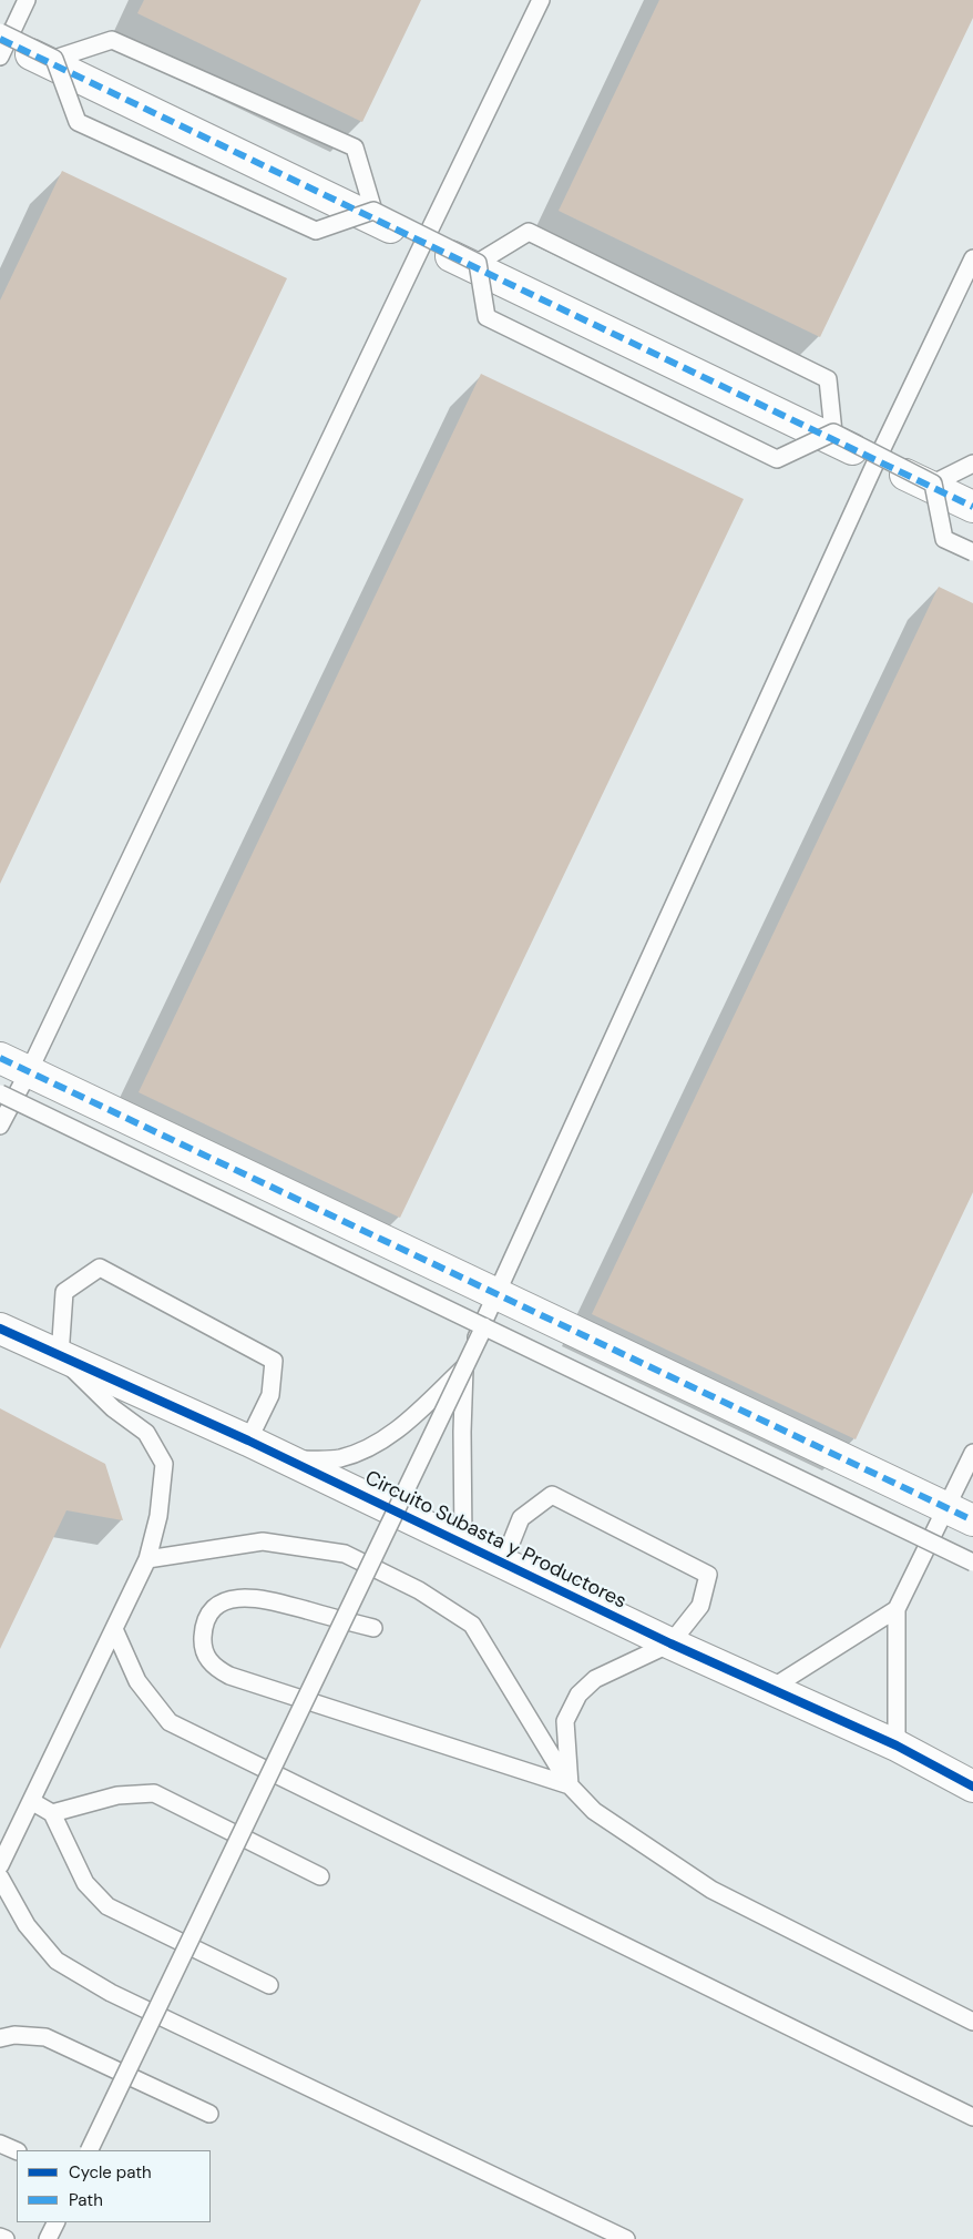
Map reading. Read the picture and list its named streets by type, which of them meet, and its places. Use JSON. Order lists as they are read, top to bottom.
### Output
{
  "streets": {
    "street": ["Circuito Subasta y Productores"]
  },
  "legend": ["Cycle path", "Path"]
}
